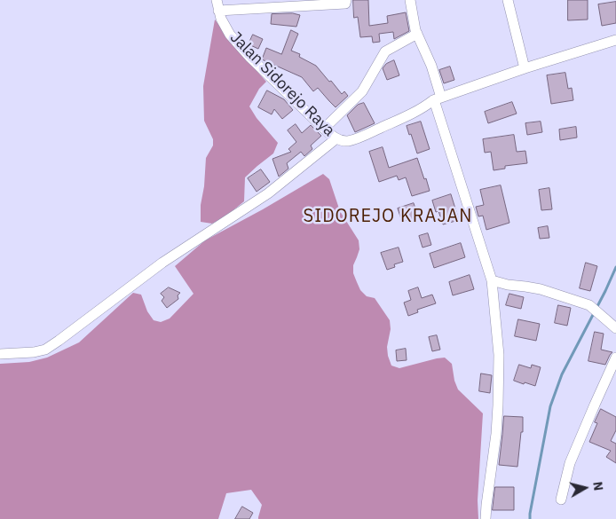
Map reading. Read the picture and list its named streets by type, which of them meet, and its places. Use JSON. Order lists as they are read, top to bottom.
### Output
{
  "streets": {
    "street": ["Jalan Sidorejo Raya"]
  },
  "districts": ["SIDOREJO KRAJAN"],
  "north": "right"
}
